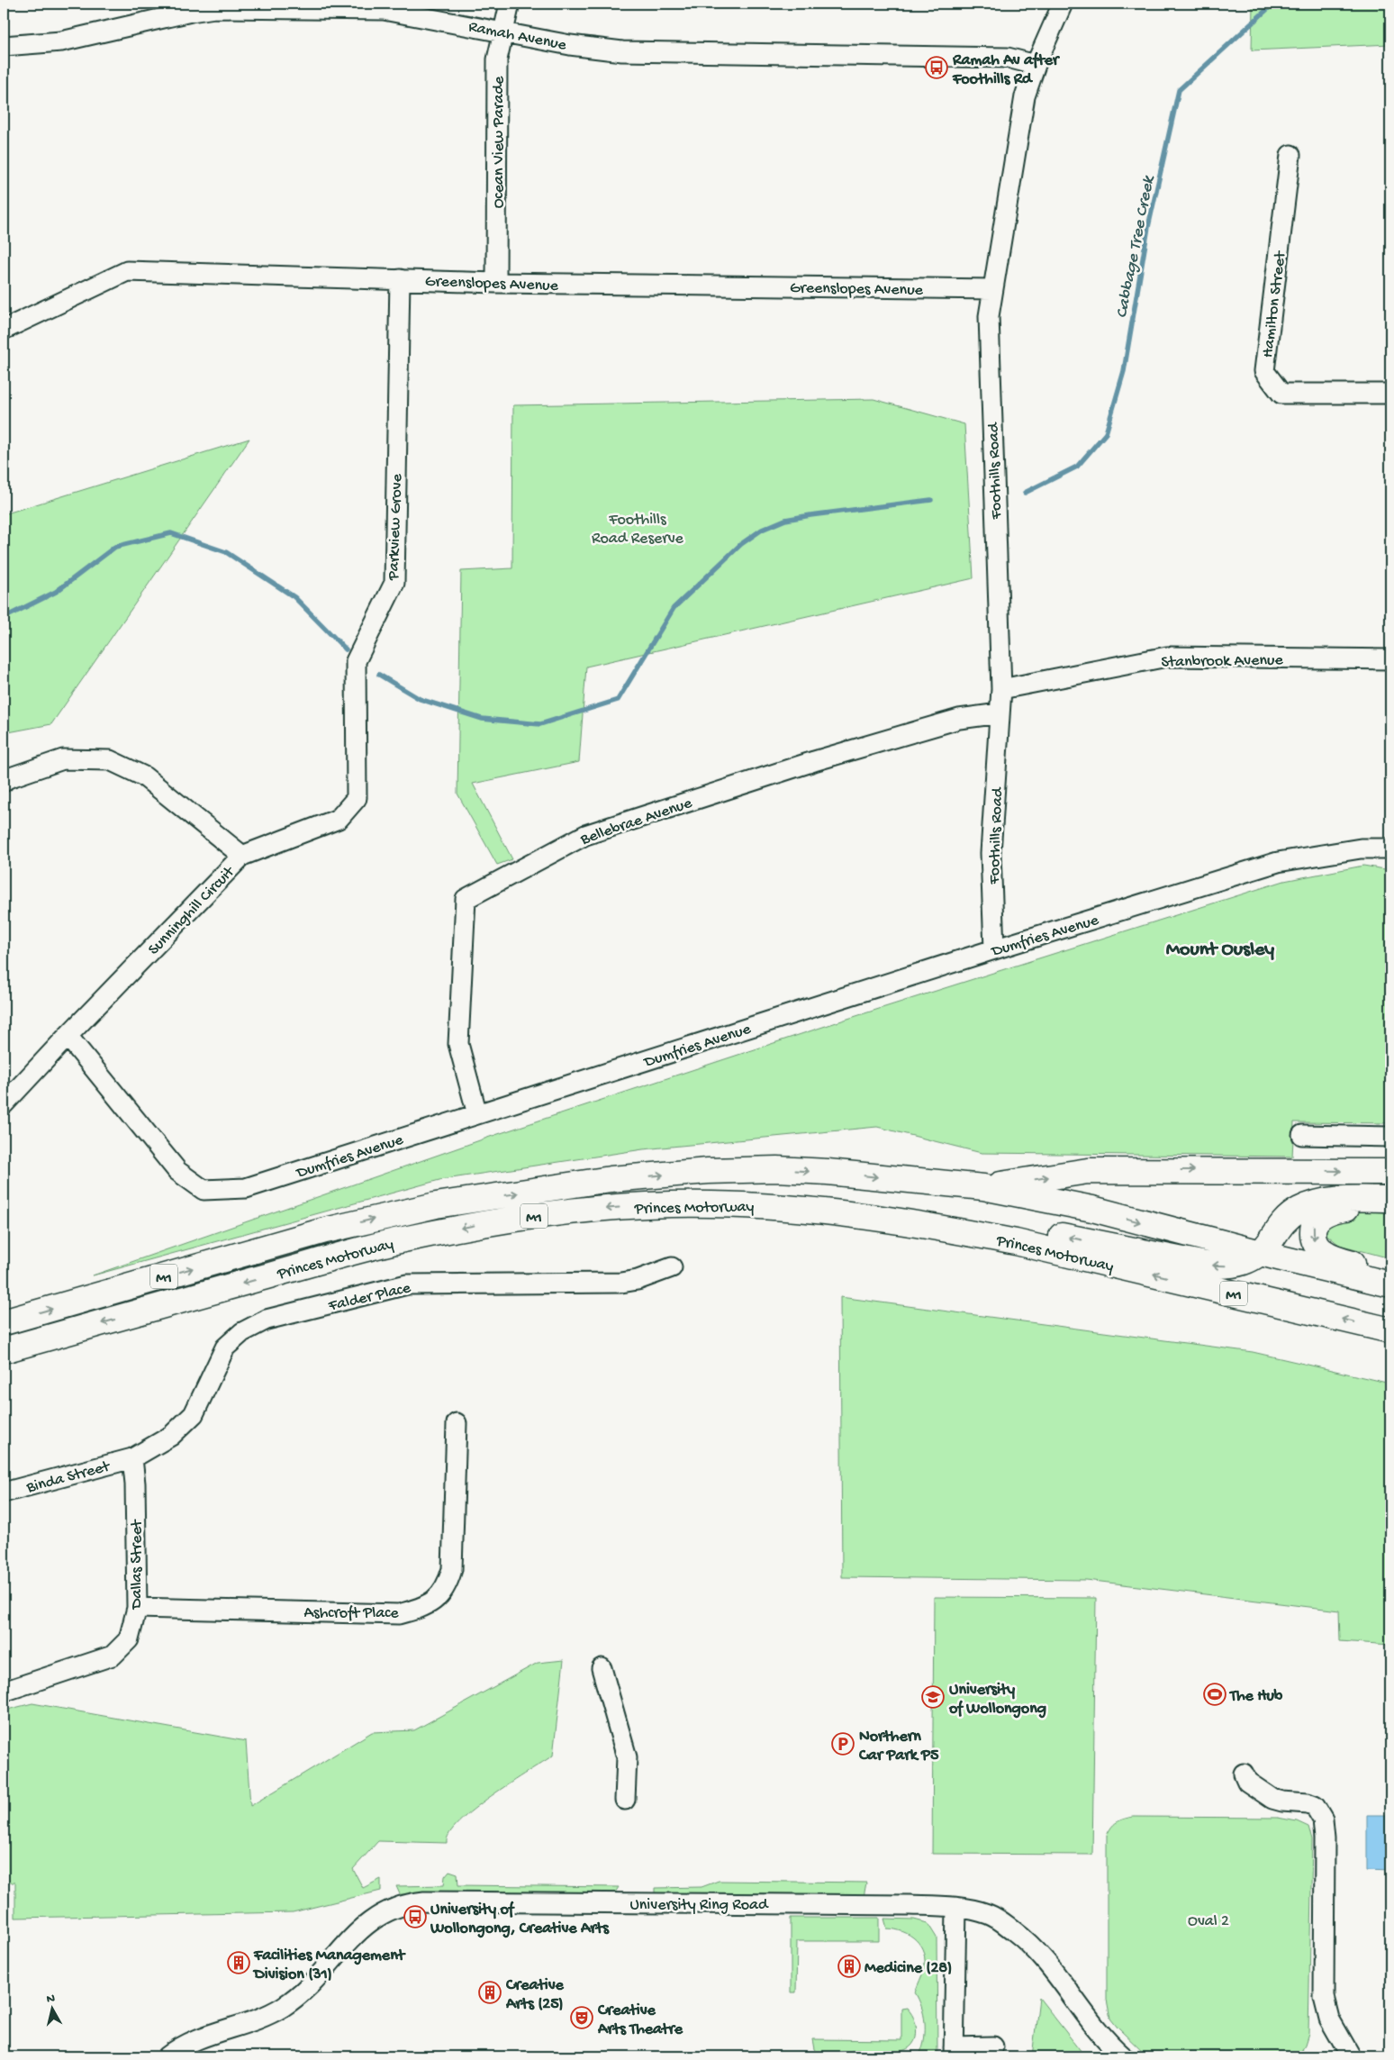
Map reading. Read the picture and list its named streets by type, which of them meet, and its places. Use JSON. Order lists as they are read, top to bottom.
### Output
{
  "streets": {
    "highway": ["Princes Motorway", "M1"],
    "street": [
      "Ramah Avenue",
      "Ocean View Parade",
      "Greenslopes Avenue",
      "Hamilton Street",
      "Foothills Road",
      "Parkview Grove",
      "Stanbrook Avenue",
      "Bellebrae Avenue",
      "Sunninghill Circuit",
      "Dumfries Avenue",
      "Falder Place",
      "Binda Street",
      "Dallas Street",
      "Ashcroft Place",
      "University Ring Road"
    ]
  },
  "crossings": [
    ["Ramah Avenue", "Ocean View Parade"],
    ["Ramah Avenue", "Foothills Road"],
    ["Ocean View Parade", "Greenslopes Avenue"],
    ["Greenslopes Avenue", "Foothills Road"],
    ["Greenslopes Avenue", "Parkview Grove"],
    ["Foothills Road", "Stanbrook Avenue"],
    ["Foothills Road", "Bellebrae Avenue"],
    ["Foothills Road", "Dumfries Avenue"],
    ["Parkview Grove", "Sunninghill Circuit"],
    ["Bellebrae Avenue", "Dumfries Avenue"],
    ["Sunninghill Circuit", "Dumfries Avenue"],
    ["Falder Place", "Binda Street"],
    ["Falder Place", "Dallas Street"],
    ["Binda Street", "Dallas Street"],
    ["Dallas Street", "Ashcroft Place"]
  ],
  "districts": ["Mount Ousley"],
  "water": ["Cabbage Tree Creek"],
  "parks": ["Foothills Road Reserve", "Oval 2"],
  "places": {
    "bus stop": ["Ramah Av after Foothills Rd", "University of Wollongong, Creative Arts"],
    "sports": ["The Hub"],
    "school or university": ["University of Wollongong"],
    "parking": ["Northern Car Park P5"],
    "building": ["Facilities Management Division (31)", "Medicine (28)", "Creative Arts (25)"],
    "theatre": ["Creative Arts Theatre"]
  },
  "north": "top"
}
